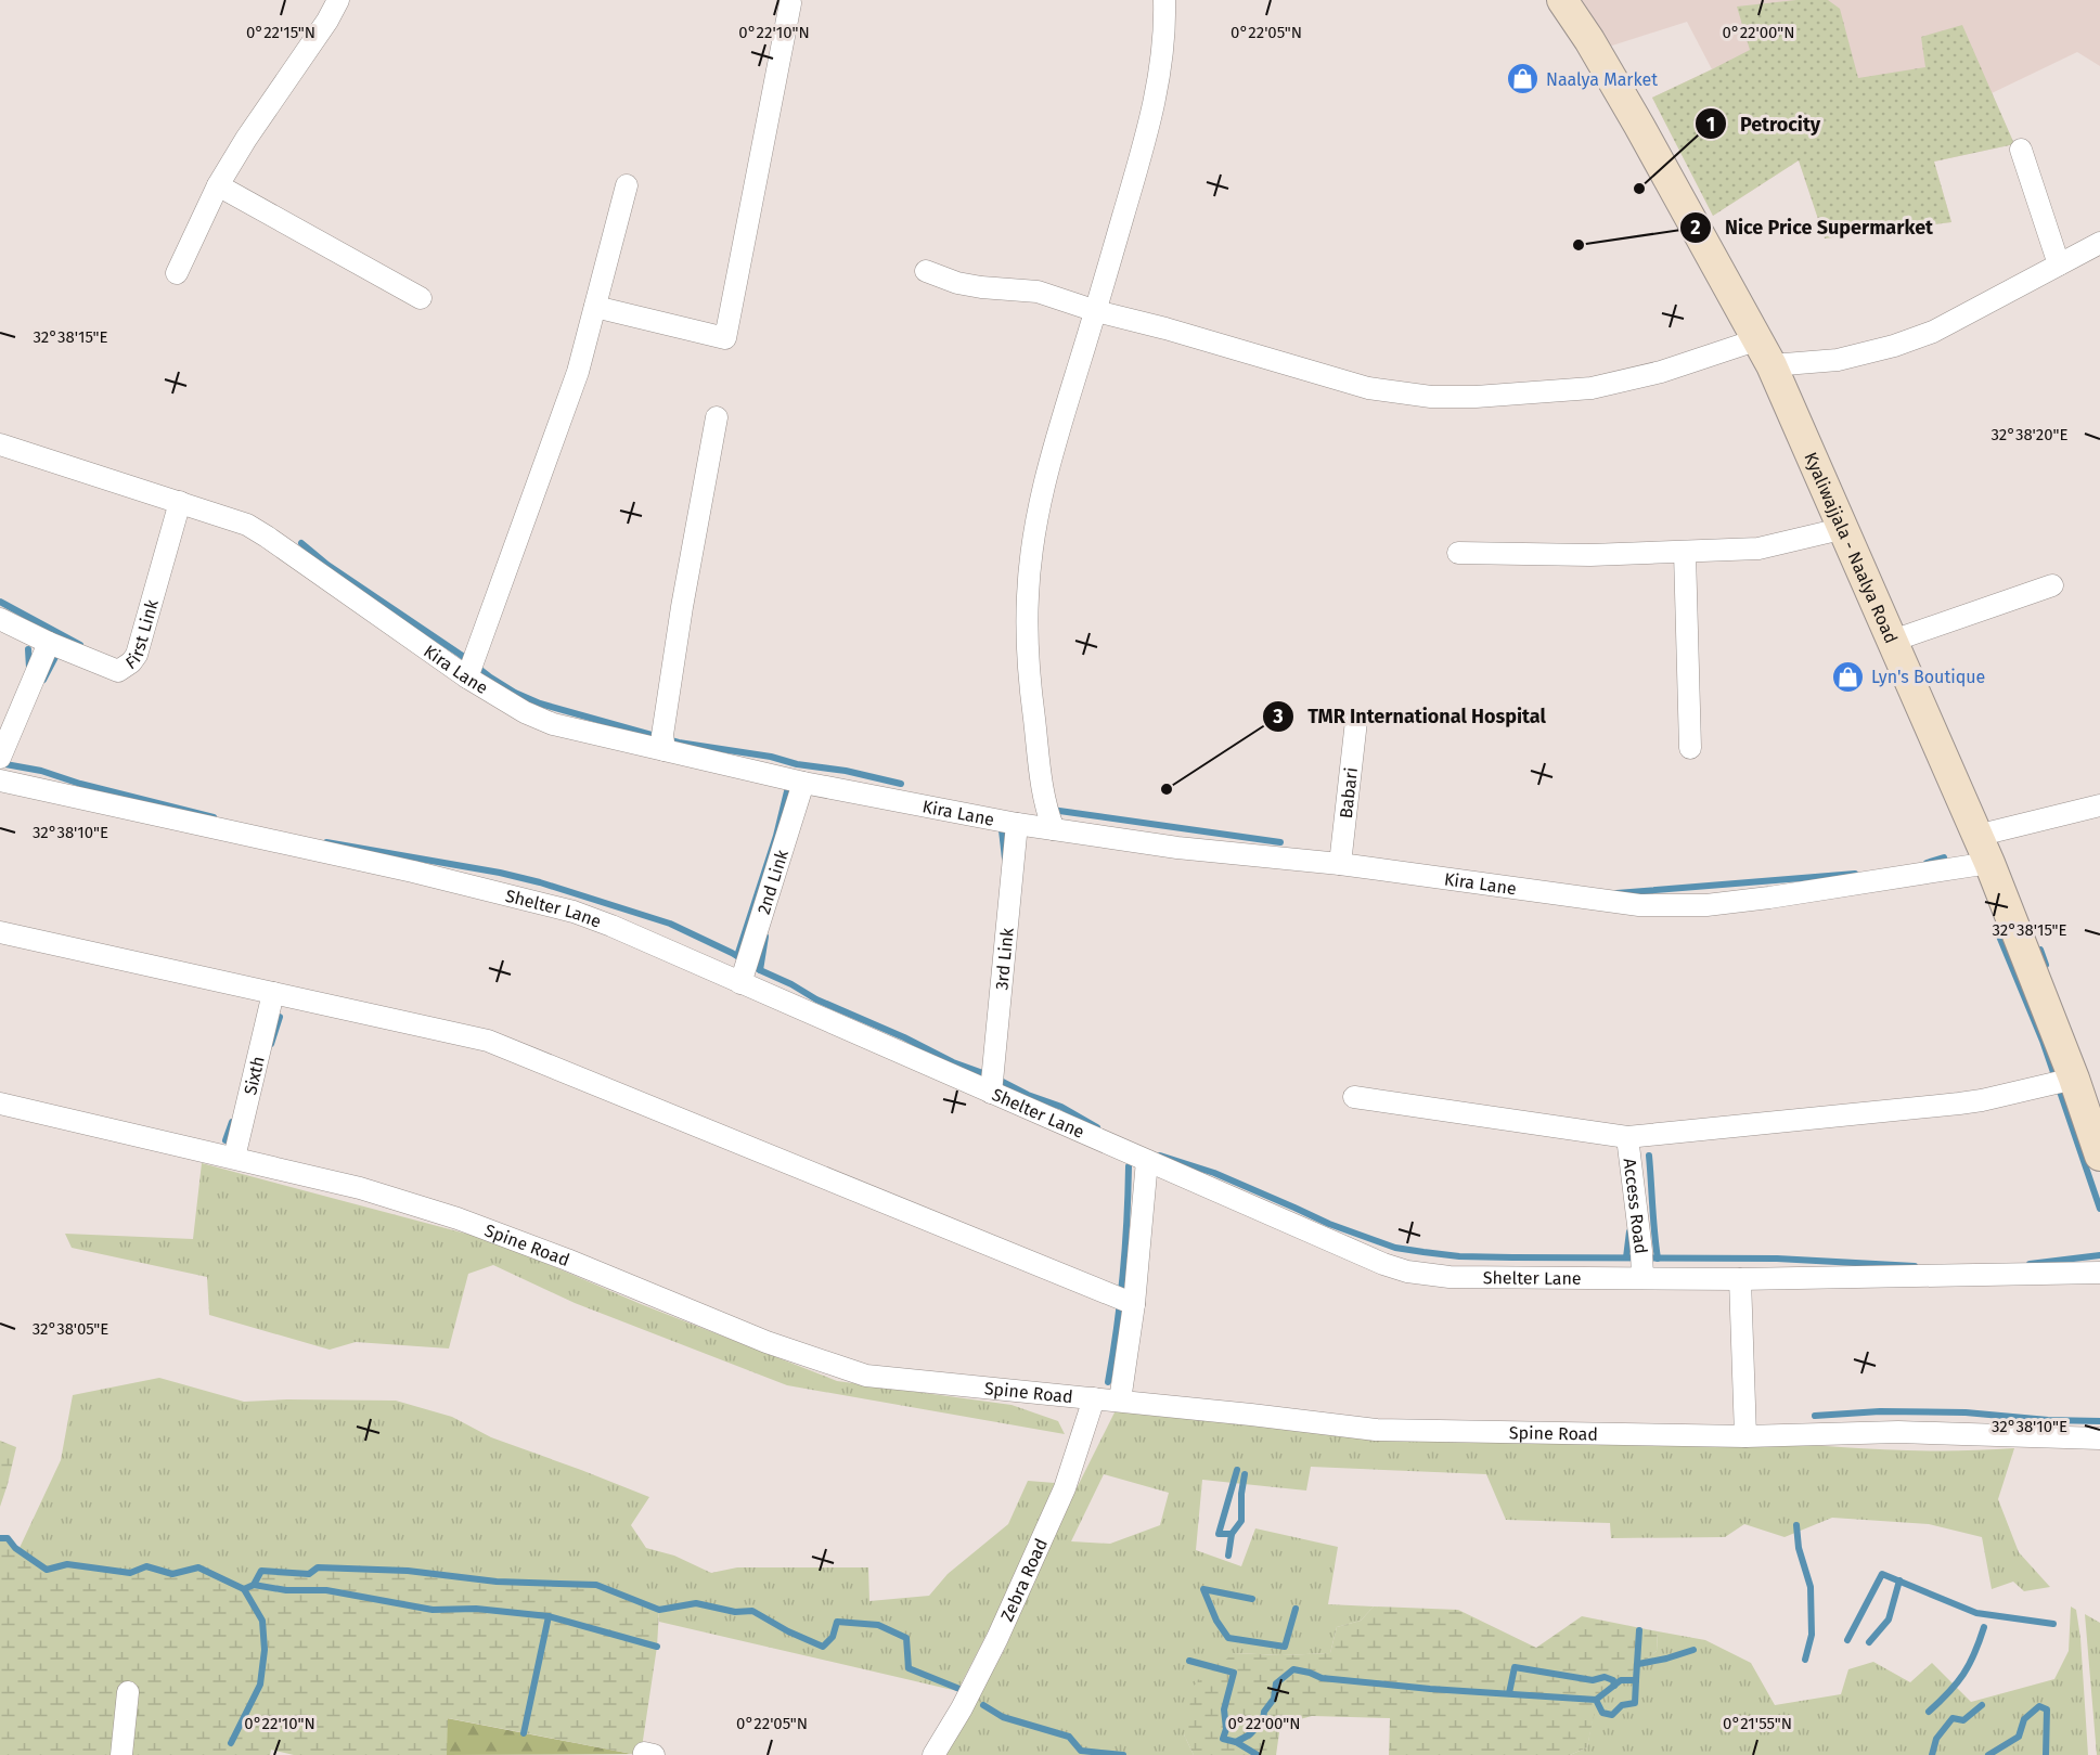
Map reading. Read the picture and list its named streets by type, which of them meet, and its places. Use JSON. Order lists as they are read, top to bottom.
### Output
{
  "streets": {
    "main road": ["Kyaliwajjala - Naalya Road"],
    "street": [
      "First Link",
      "Kira Lane",
      "Babari",
      "2nd Link",
      "Shelter Lane",
      "3rd Link",
      "Sixth",
      "Access Road",
      "Spine Road",
      "Zebra Road"
    ]
  },
  "crossings": [
    ["Kyaliwajjala - Naalya Road", "Kira Lane"],
    ["First Link", "Kira Lane"],
    ["Kira Lane", "Babari"],
    ["Kira Lane", "2nd Link"],
    ["Kira Lane", "3rd Link"],
    ["2nd Link", "Shelter Lane"],
    ["Shelter Lane", "3rd Link"],
    ["Shelter Lane", "Access Road"],
    ["Sixth", "Spine Road"],
    ["Spine Road", "Zebra Road"]
  ],
  "places": {
    "shop": ["Naalya Market", "Lyn's Boutique"],
    "other": ["Petrocity", "Nice Price Supermarket", "TMR International Hospital"]
  },
  "coordinates": [
    "0°22'15\"N",
    "0°22'10\"N",
    "0°22'05\"N",
    "0°22'00\"N",
    "32°38'15\"E",
    "32°38'20\"E",
    "32°38'10\"E",
    "32°38'05\"E",
    "0°21'55\"N"
  ]
}
